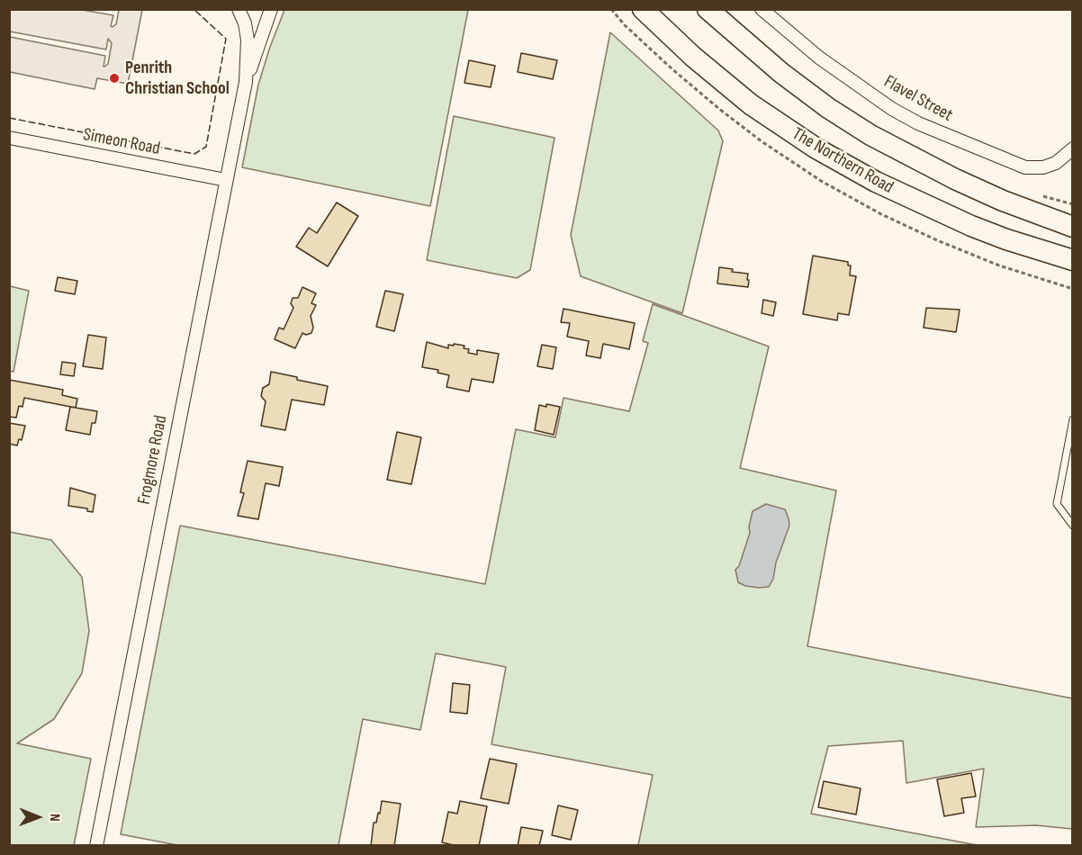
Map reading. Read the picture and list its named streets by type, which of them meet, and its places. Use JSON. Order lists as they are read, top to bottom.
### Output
{
  "streets": {
    "highway": ["The Northern Road"],
    "street": ["Flavel Street", "Simeon Road", "Frogmore Road"]
  },
  "crossings": [
    ["Simeon Road", "Frogmore Road"]
  ],
  "places": ["Penrith Christian School"],
  "north": "right"
}
